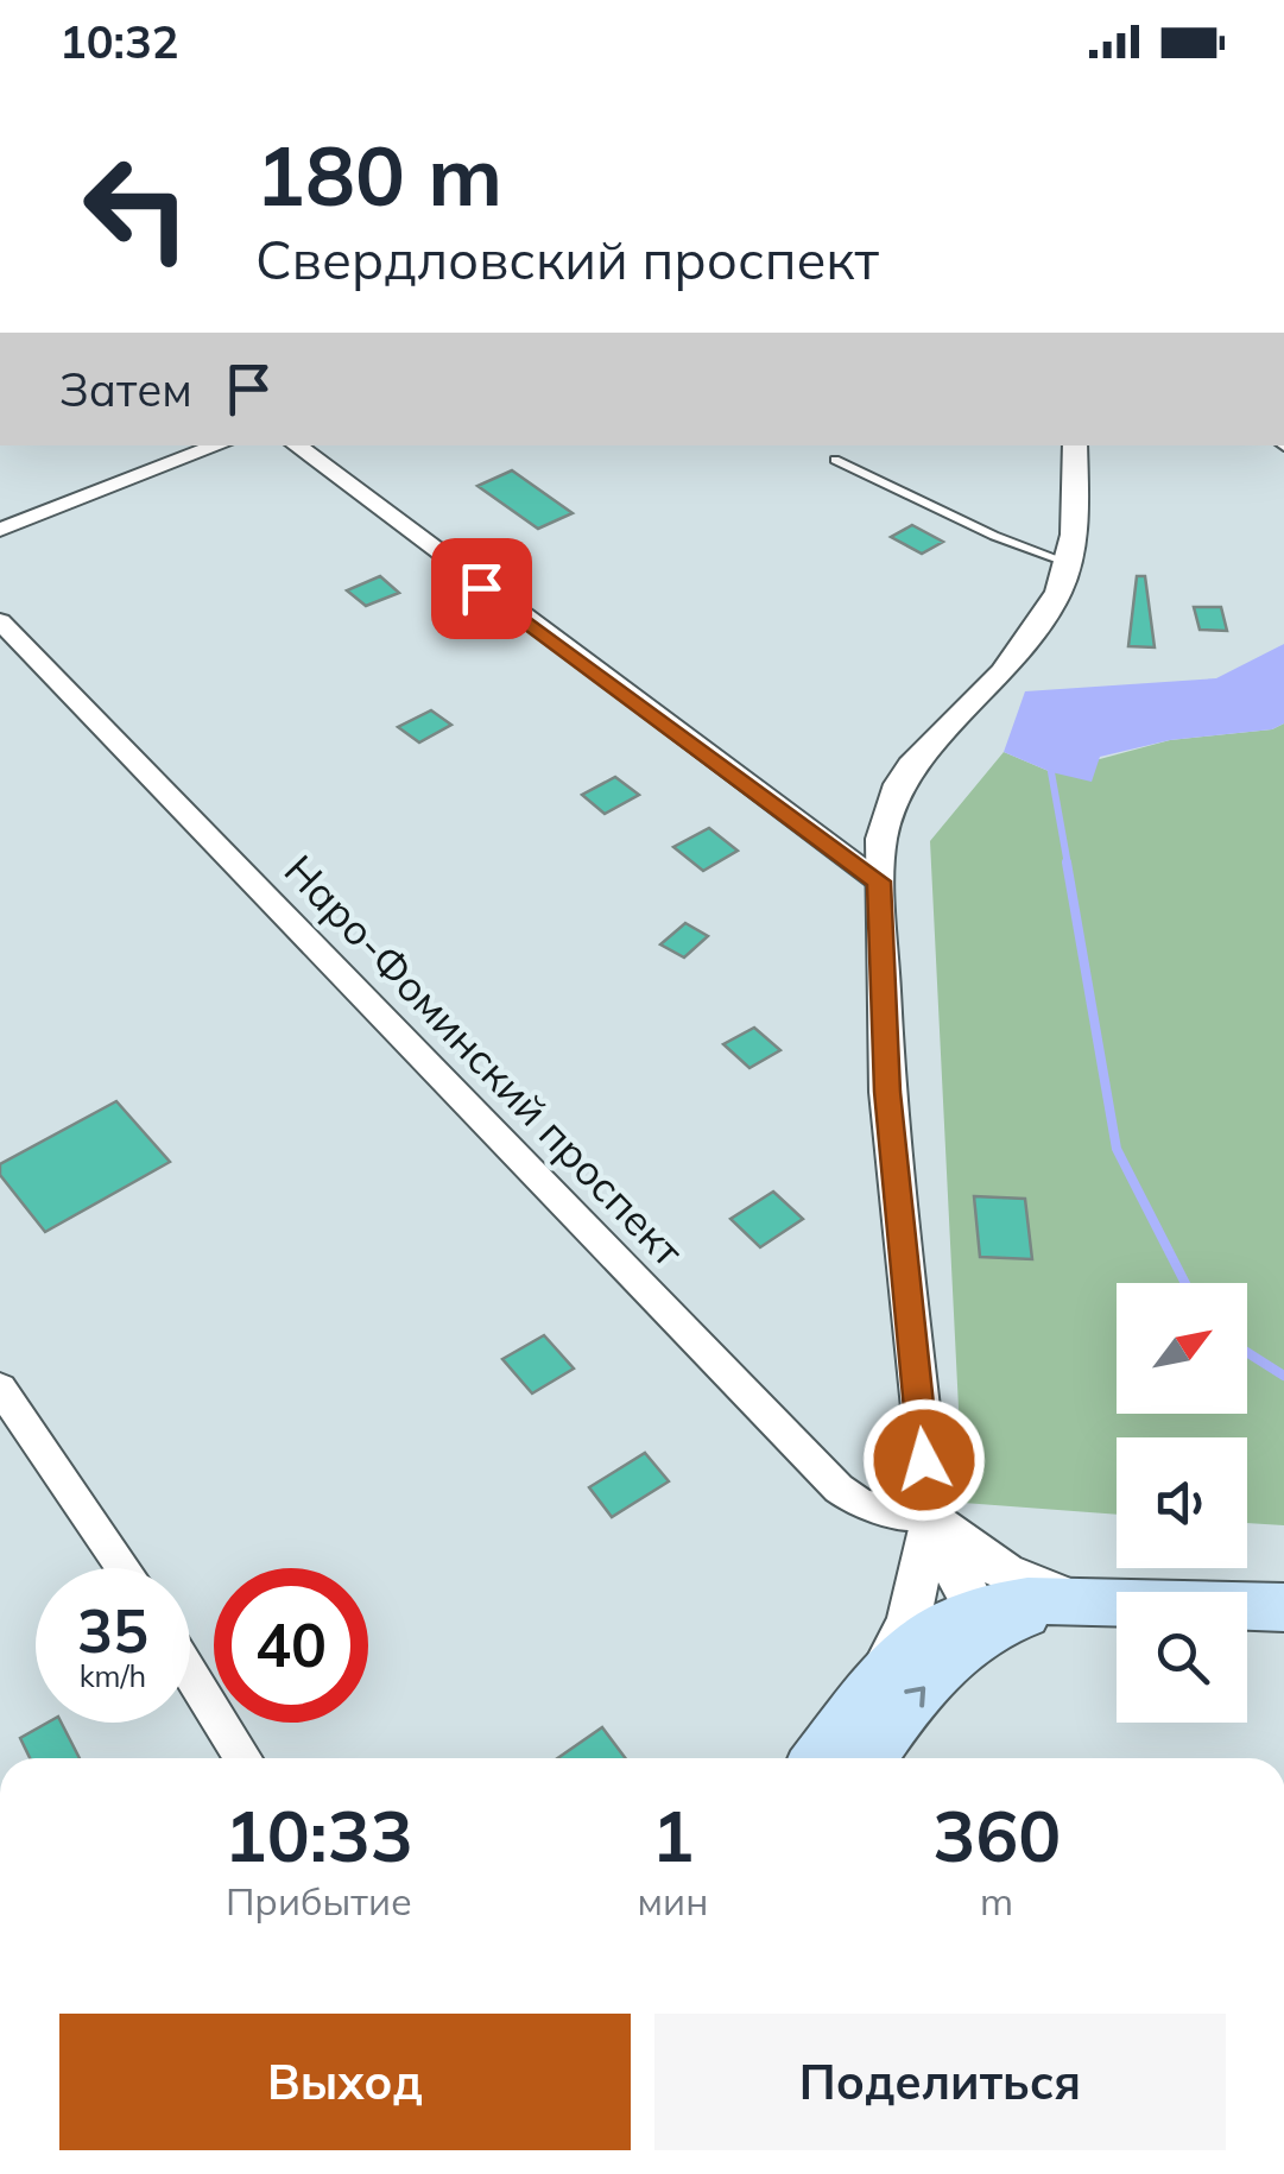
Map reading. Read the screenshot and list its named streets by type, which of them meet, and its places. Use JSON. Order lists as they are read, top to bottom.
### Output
{
  "streets": {
    "street": ["Наро-Фоминский проспект"]
  },
  "north": "top right",
  "page": {
    "status": "10:32",
    "turn": ["180 m", "Свердловский проспект"],
    "then": "Затем",
    "speed": "35 km/h",
    "limit": "40",
    "eta": [
      "10:33",
      "Прибытие",
      "1",
      "мин",
      "360",
      "m"
    ],
    "buttons": ["Выход", "Поделиться"]
  }
}
